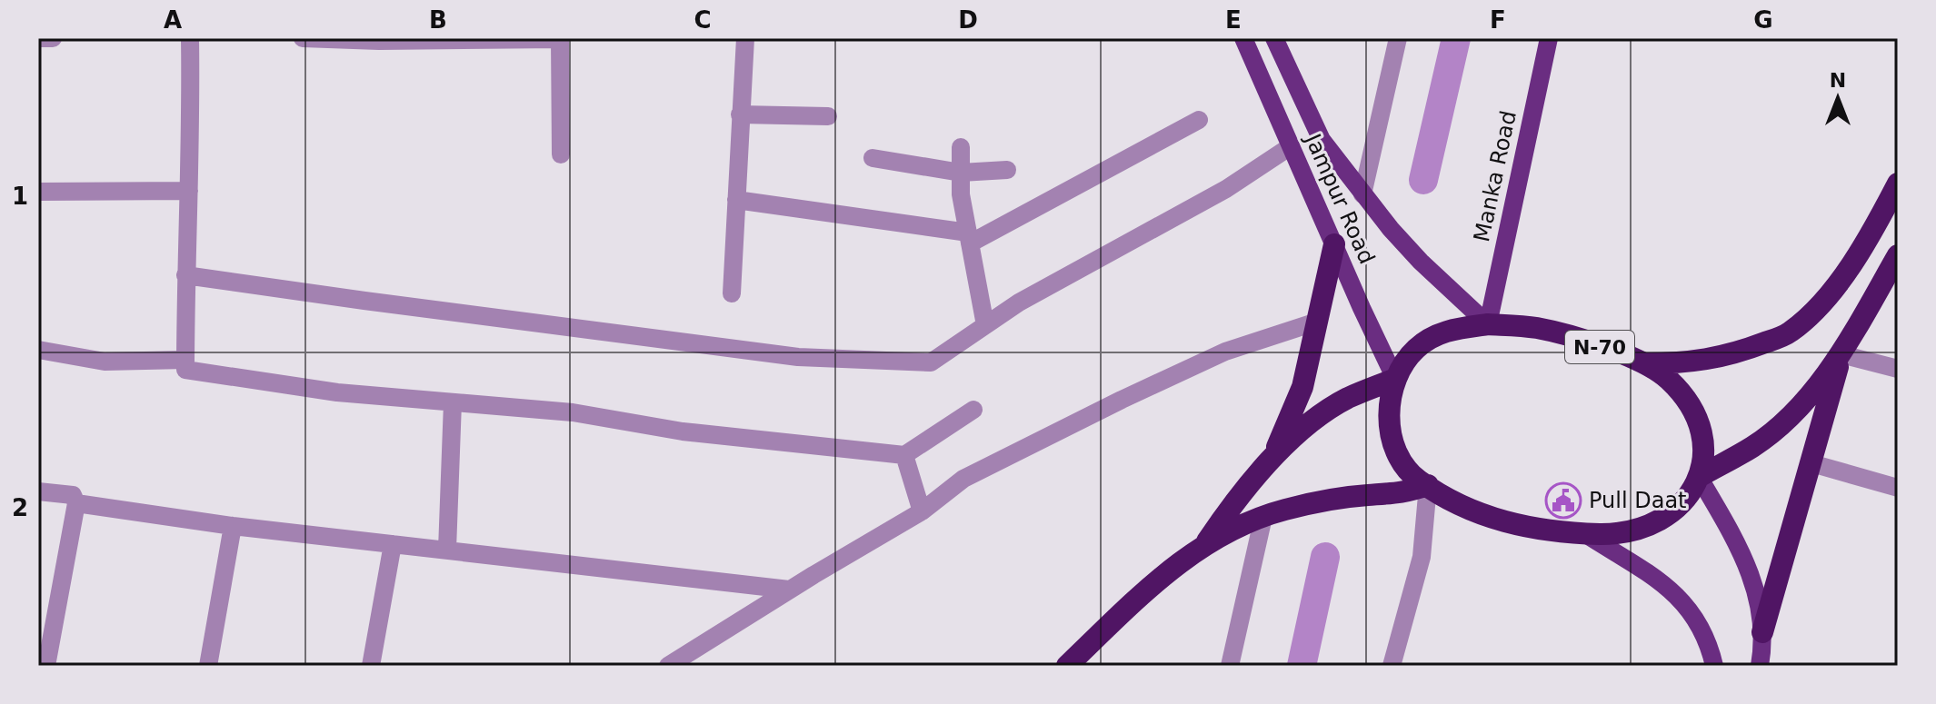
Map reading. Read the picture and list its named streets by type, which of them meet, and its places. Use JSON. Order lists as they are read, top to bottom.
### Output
{
  "streets": {
    "highway": ["N-70"],
    "main road": ["Manka Road", "Jampur Road"]
  },
  "crossings": [
    ["Manka Road", "Jampur Road"],
    ["Manka Road", "N-70"],
    ["Jampur Road", "N-70"]
  ],
  "places": {
    "public building": ["Pull Daat"]
  },
  "north": "top",
  "grid": {
    "columns": [
      "A",
      "B",
      "C",
      "D",
      "E",
      "F",
      "G"
    ],
    "rows": ["1", "2"]
  }
}
